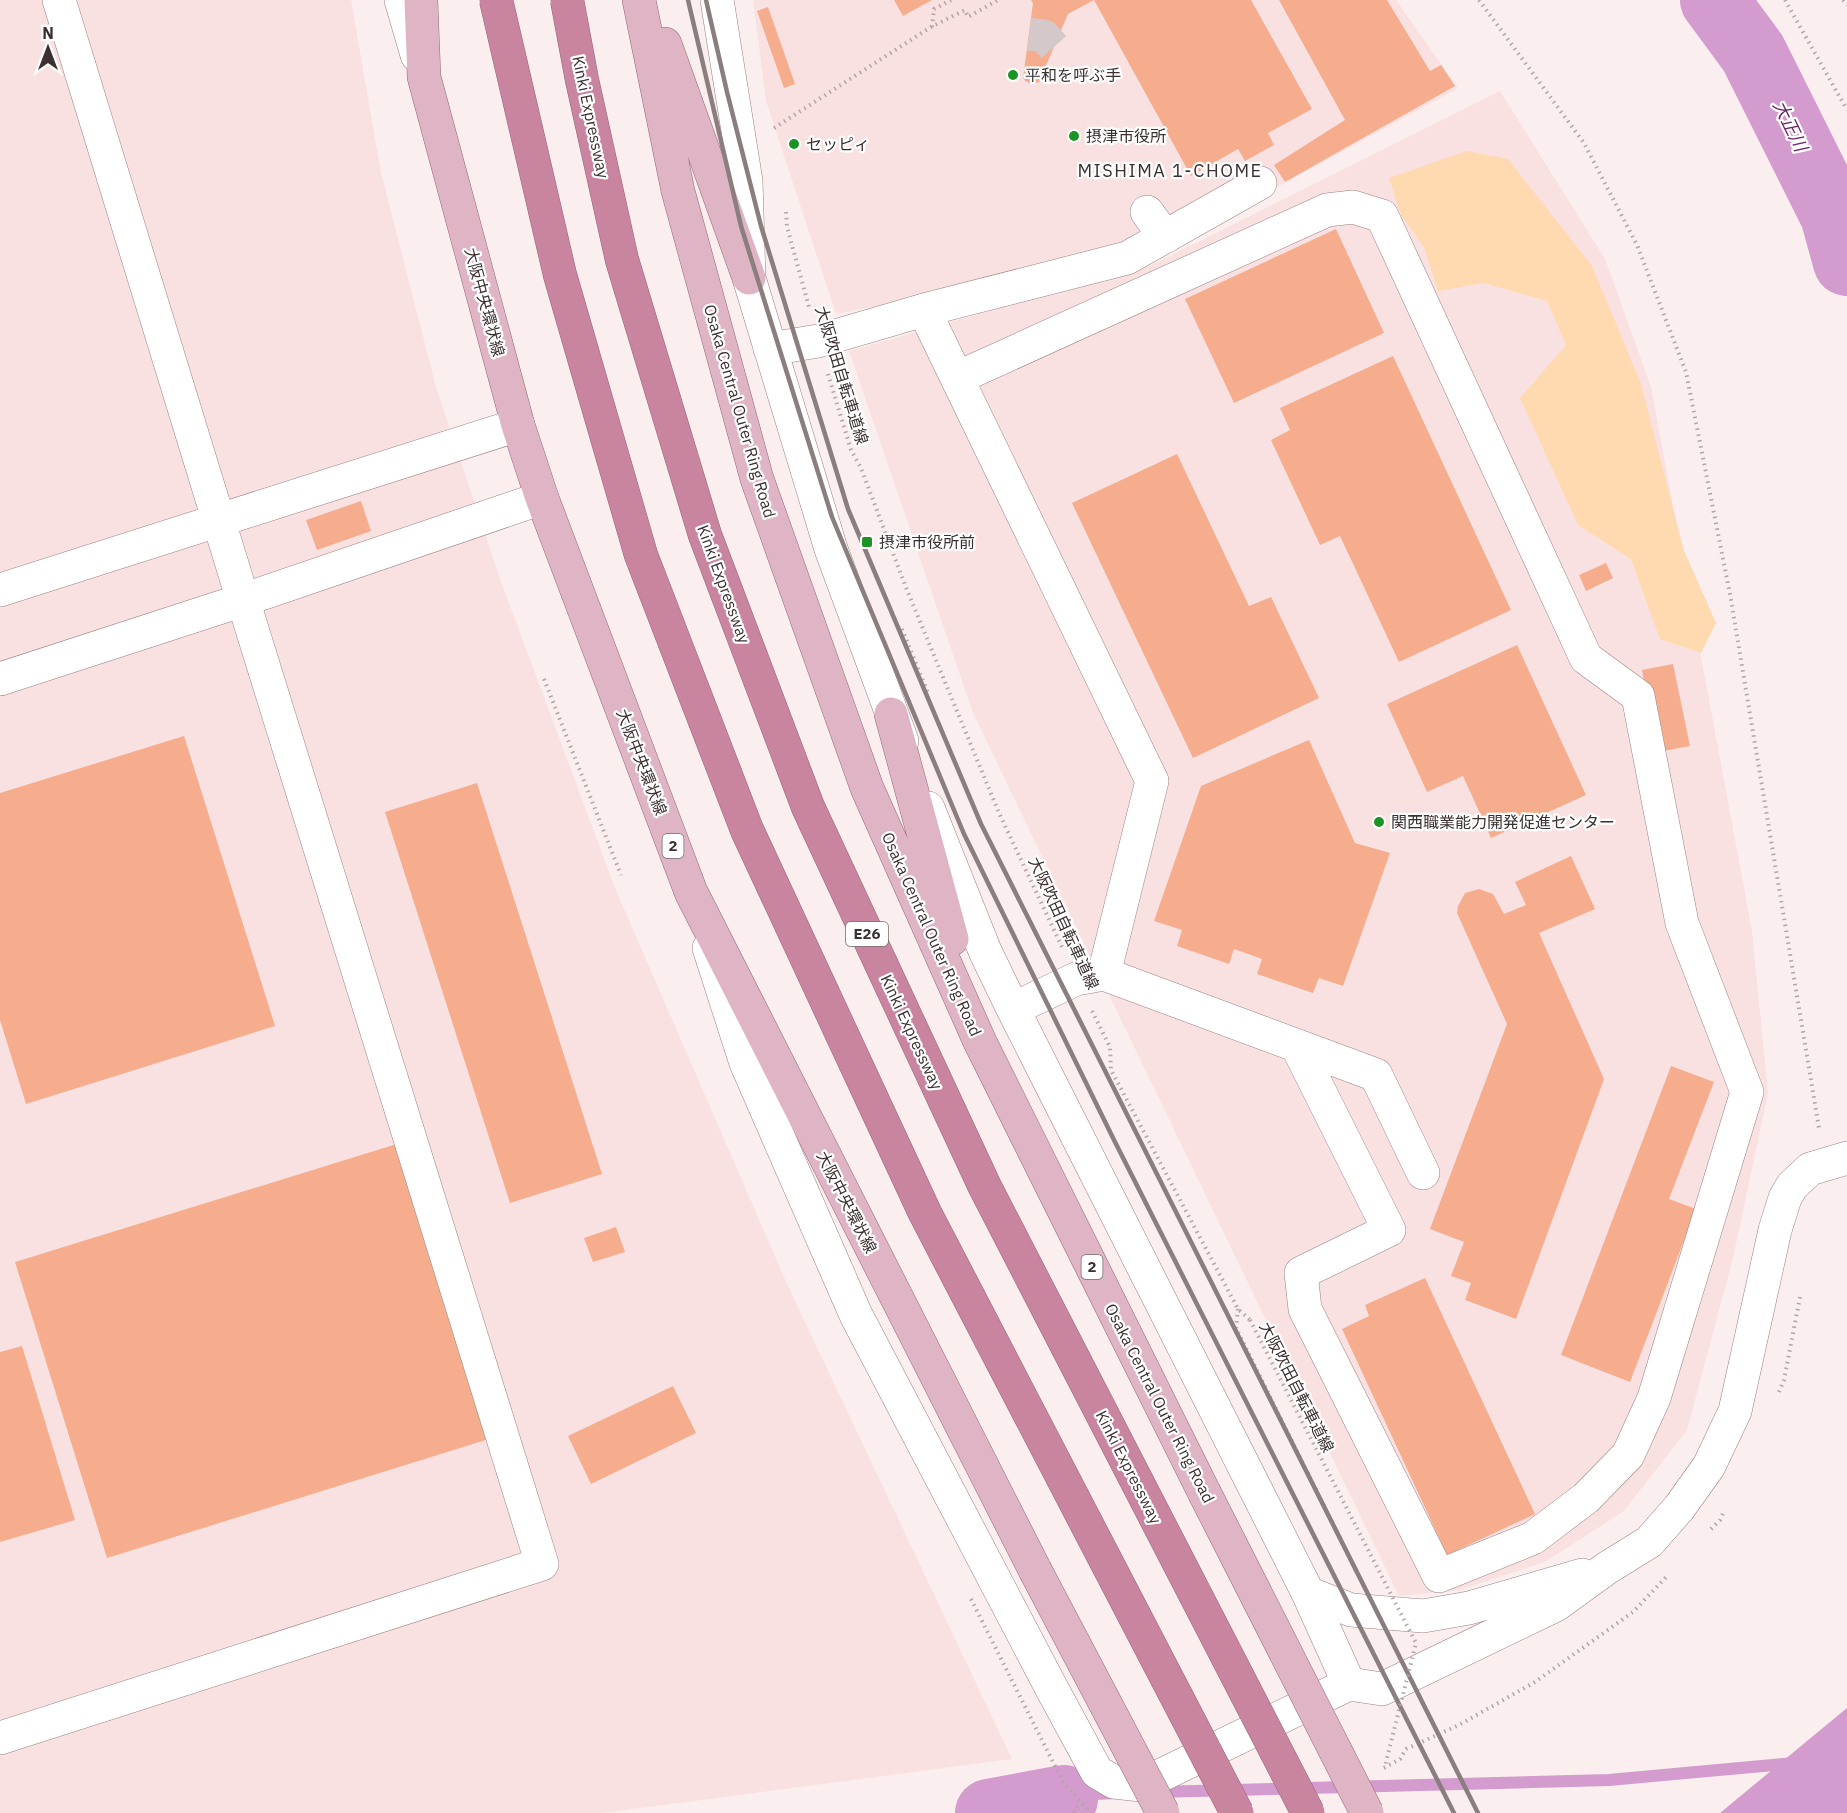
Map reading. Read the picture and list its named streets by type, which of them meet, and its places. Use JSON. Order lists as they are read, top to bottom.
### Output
{
  "streets": {
    "highway": ["Kinki Expressway", "E26"],
    "main road": ["大阪中央環状線", "Osaka Central Outer Ring Road", "2"],
    "path": ["大阪吹田自転車道線"]
  },
  "crossings": [
    ["大阪中央環状線", "2"]
  ],
  "districts": ["MISHIMA 1-CHOME"],
  "water": ["大正川"],
  "places": {
    "other": [
      "平和を呼ぶ手",
      "摂津市役所",
      "セッピィ",
      "関西職業能力開発促進センター"
    ],
    "transit": ["摂津市役所前"]
  },
  "north": "top"
}
